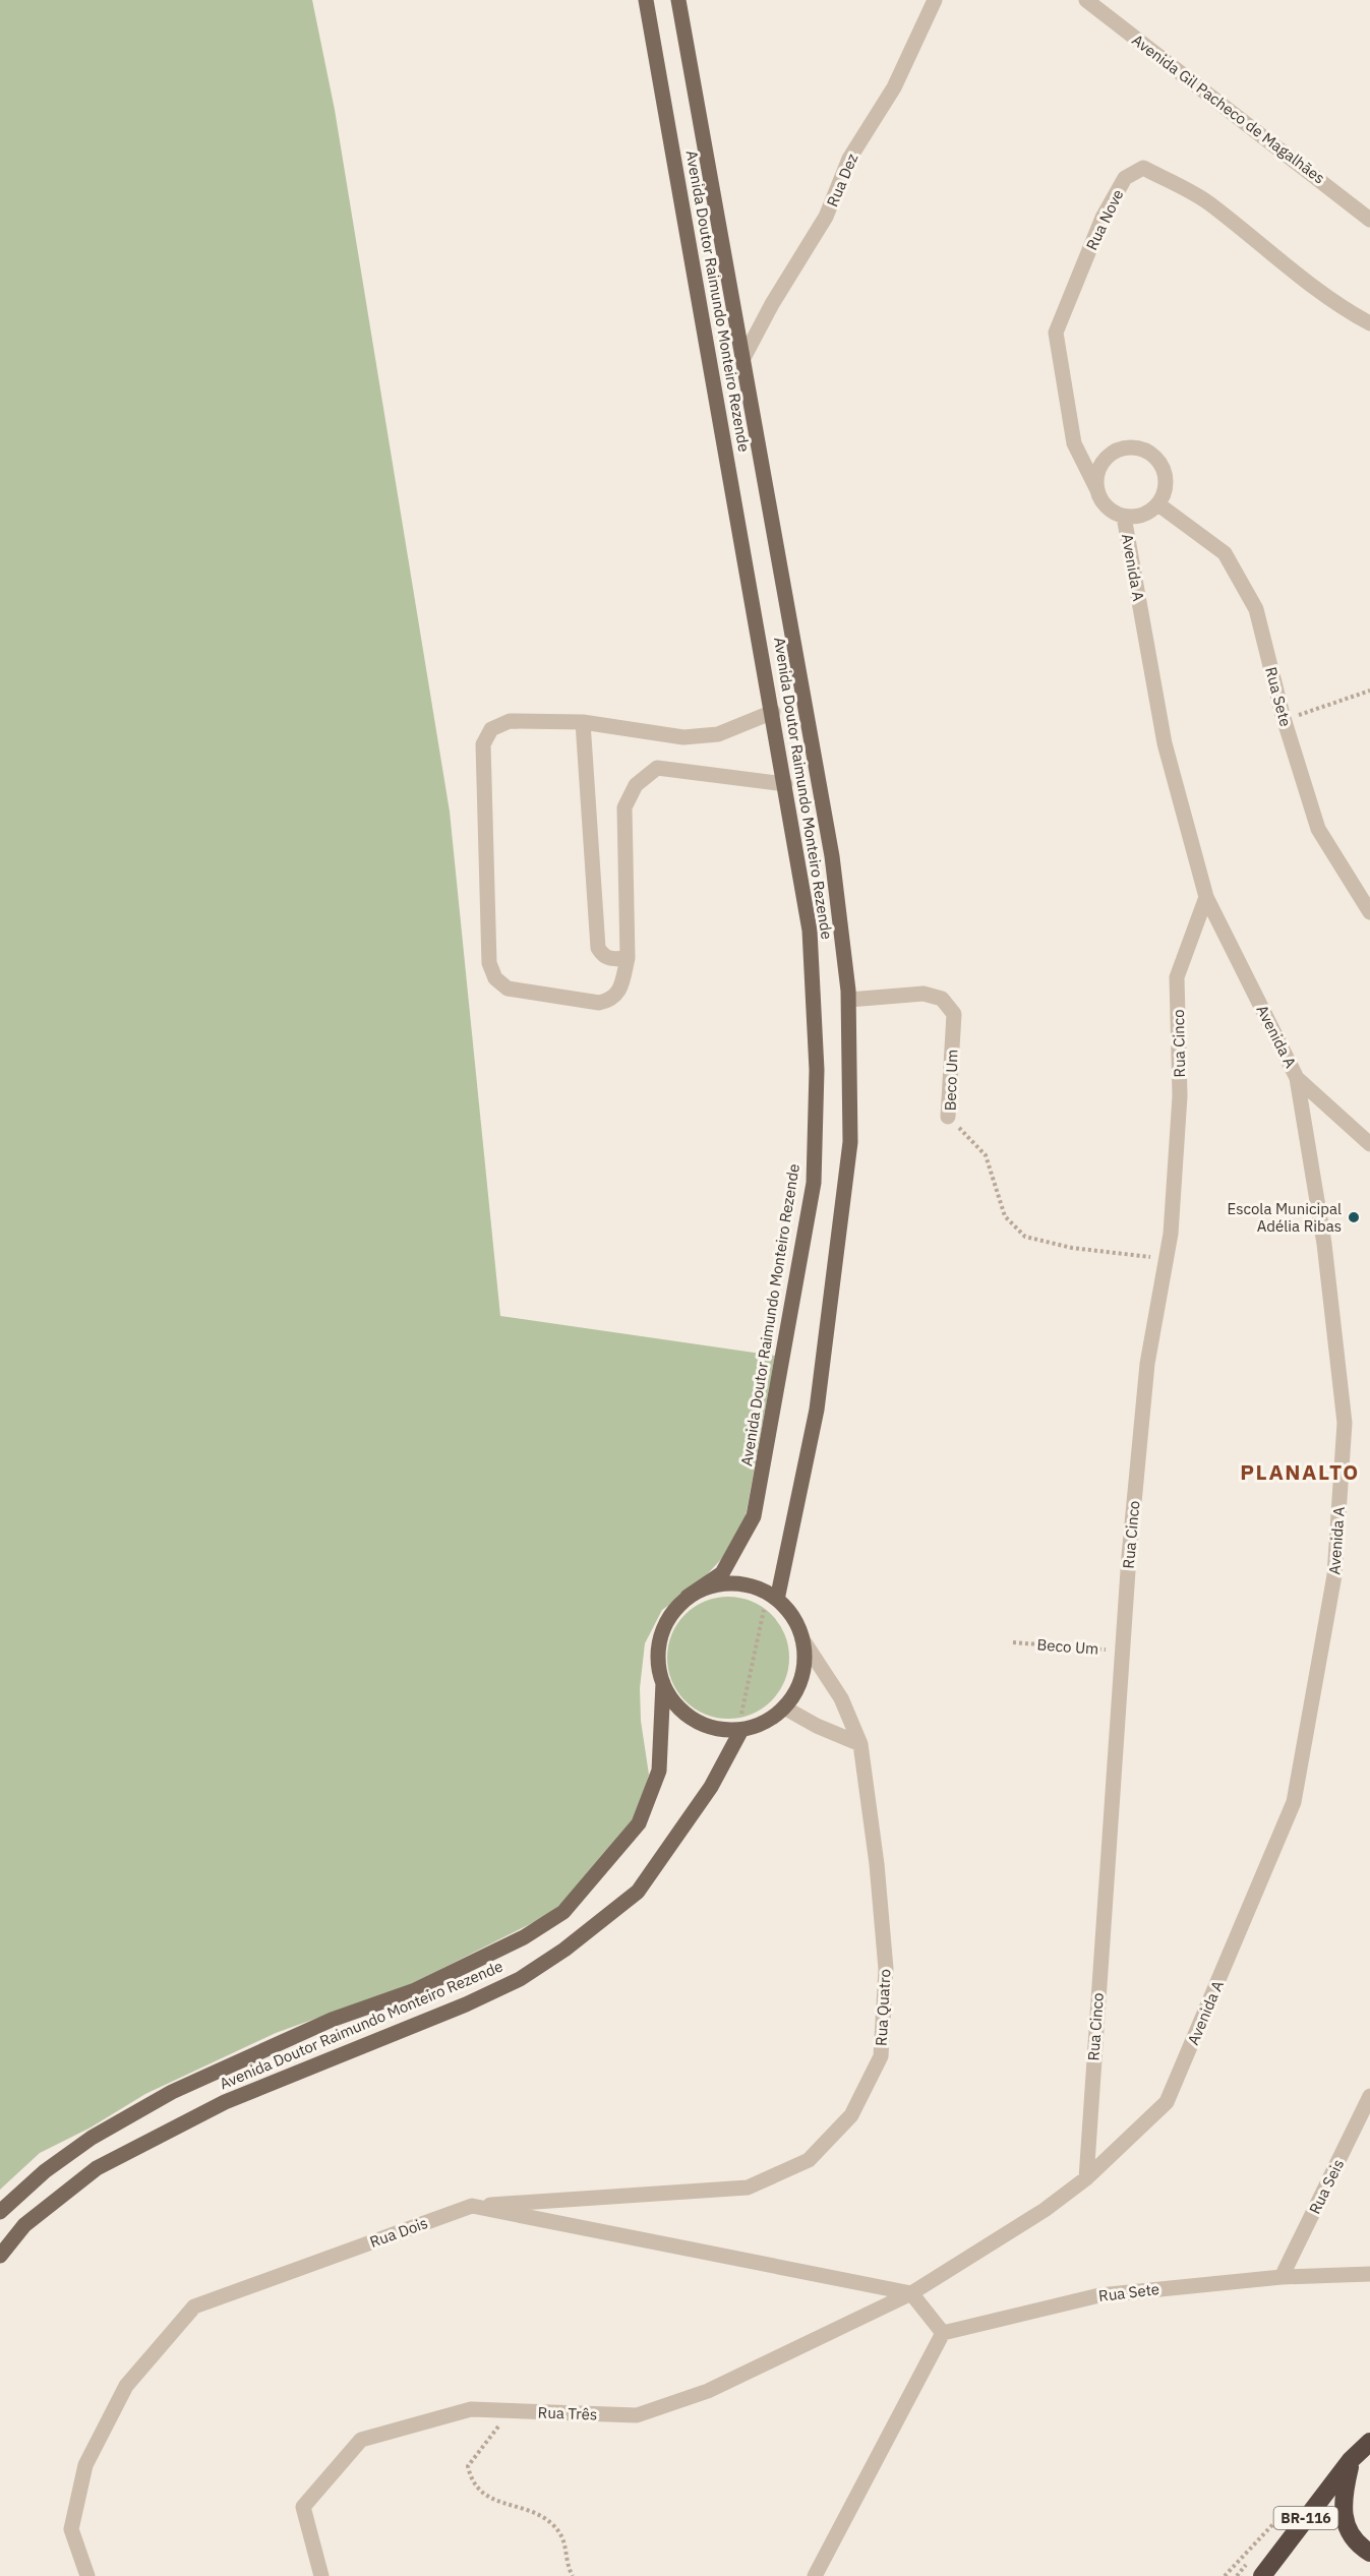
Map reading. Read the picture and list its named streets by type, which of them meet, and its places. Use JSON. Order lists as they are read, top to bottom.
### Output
{
  "streets": {
    "highway": ["BR-116"],
    "main road": ["Avenida Doutor Raimundo Monteiro Rezende"],
    "street": [
      "Avenida Gil Pacheco de Magalhães",
      "Rua Dez",
      "Rua Nove",
      "Avenida A",
      "Rua Sete",
      "Rua Cinco",
      "Beco Um",
      "Rua Quatro",
      "Rua Seis",
      "Rua Dois",
      "Rua Três"
    ]
  },
  "crossings": [
    ["Rua Dez", "Avenida Doutor Raimundo Monteiro Rezende"],
    ["Rua Nove", "Avenida A"],
    ["Rua Nove", "Rua Sete"],
    ["Avenida Doutor Raimundo Monteiro Rezende", "Beco Um"],
    ["Avenida A", "Rua Sete"],
    ["Avenida A", "Rua Cinco"],
    ["Avenida A", "Rua Três"],
    ["Rua Sete", "Rua Seis"],
    ["Rua Cinco", "Beco Um"],
    ["Rua Quatro", "Rua Dois"]
  ],
  "districts": ["PLANALTO"],
  "places": ["Escola Municipal Adélia Ribas"]
}
